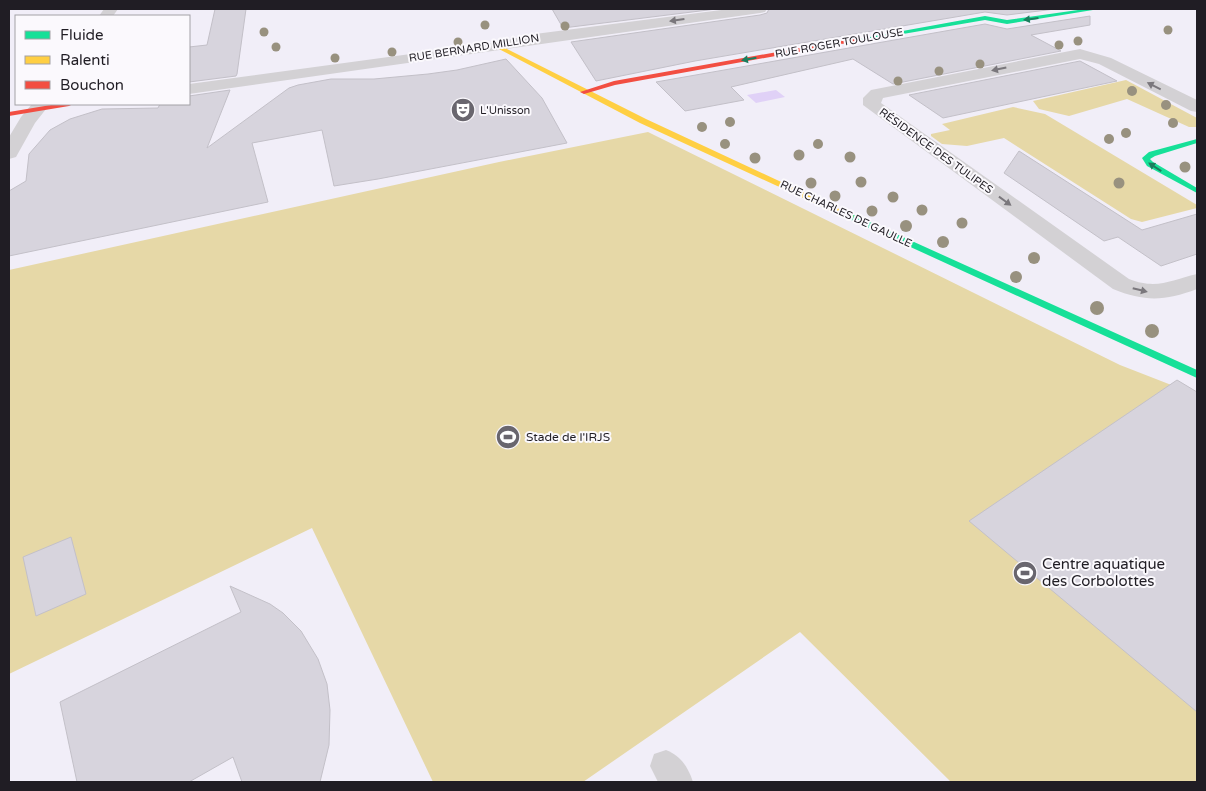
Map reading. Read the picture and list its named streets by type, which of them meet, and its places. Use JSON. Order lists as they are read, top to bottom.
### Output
{
  "streets": {
    "street": [
      "RUE ROGER TOULOUSE",
      "RUE BERNARD MILLION",
      "RÉSIDENCE DES TULIPES",
      "RUE CHARLES DE GAULLE"
    ]
  },
  "crossings": [
    ["RUE ROGER TOULOUSE", "RUE CHARLES DE GAULLE"],
    ["RUE BERNARD MILLION", "RUE CHARLES DE GAULLE"]
  ],
  "one_way": ["RUE ROGER TOULOUSE", "RUE BERNARD MILLION"],
  "places": {
    "theatre": ["L'Unisson"],
    "sports": ["Stade de l'IRJS", "Centre aquatique des Corbolottes"]
  },
  "legend": ["Fluide", "Ralenti", "Bouchon"]
}
